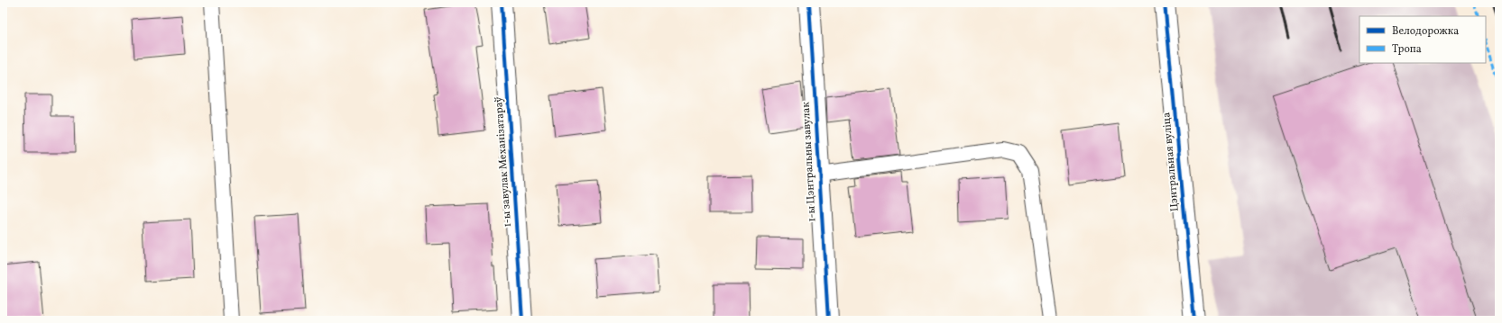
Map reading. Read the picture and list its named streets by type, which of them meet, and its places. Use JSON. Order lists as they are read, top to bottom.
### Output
{
  "streets": {
    "street": ["1-ы завулак Механізатараў", "1-ы Цэнтральны завулак", "Цэнтральная вуліца"]
  },
  "legend": ["Велодорожка", "Тропа"]
}
